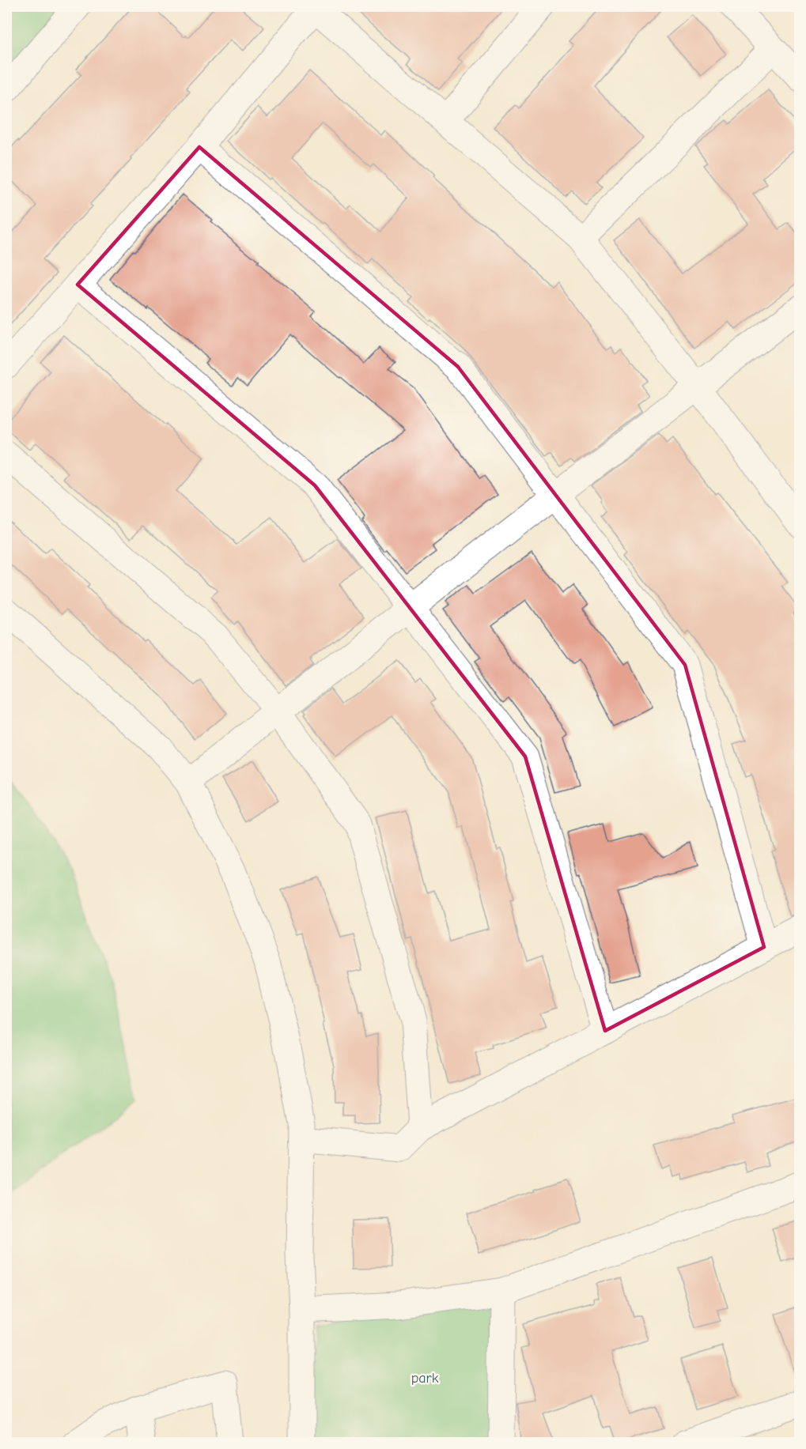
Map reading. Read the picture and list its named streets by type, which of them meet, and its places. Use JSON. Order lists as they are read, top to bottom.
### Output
{
  "parks": ["park"]
}
